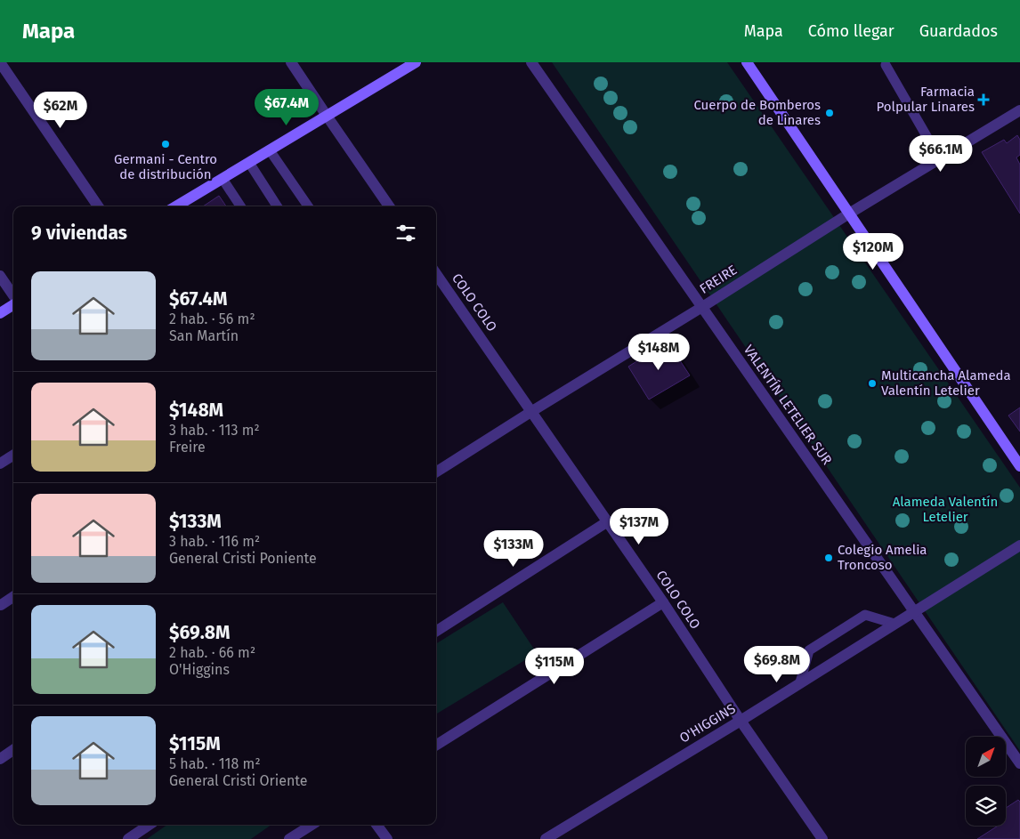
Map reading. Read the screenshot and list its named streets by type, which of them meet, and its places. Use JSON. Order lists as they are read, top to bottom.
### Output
{
  "streets": {
    "street": [
      "FREIRE",
      "COLO COLO",
      "VALENTÍN LETELIER SUR",
      "O'HIGGINS"
    ]
  },
  "crossings": [
    ["FREIRE", "COLO COLO"],
    ["FREIRE", "VALENTÍN LETELIER SUR"],
    ["COLO COLO", "O'HIGGINS"],
    ["VALENTÍN LETELIER SUR", "O'HIGGINS"]
  ],
  "parks": ["Alameda Valentín Letelier"],
  "places": {
    "health": ["Farmacia Polpular Linares"],
    "other": [
      "Cuerpo de Bomberos de Linares",
      "Germani - Centro de distribución",
      "Multicancha Alameda Valentín Letelier",
      "Colegio Amelia Troncoso"
    ]
  },
  "north": "top right",
  "page": {
    "header": "Mapa",
    "nav": ["Mapa", "Cómo llegar", "Guardados"],
    "price": [
      "$67.4M",
      "$62M",
      "$66.1M",
      "$120M",
      "$148M",
      "$137M",
      "$133M",
      "$69.8M",
      "$115M"
    ],
    "heading": "9 viviendas",
    "list": [
      {
        "name": "$67.4M",
        "note": "2 hab. · 56 m² · San Martín"
      },
      {
        "name": "$148M",
        "note": "3 hab. · 113 m² · Freire"
      },
      {
        "name": "$133M",
        "note": "3 hab. · 116 m² · General Cristi Poniente"
      },
      {
        "name": "$69.8M",
        "note": "2 hab. · 66 m² · O'Higgins"
      },
      {
        "name": "$115M",
        "note": "5 hab. · 118 m² · General Cristi Oriente"
      }
    ]
  }
}
